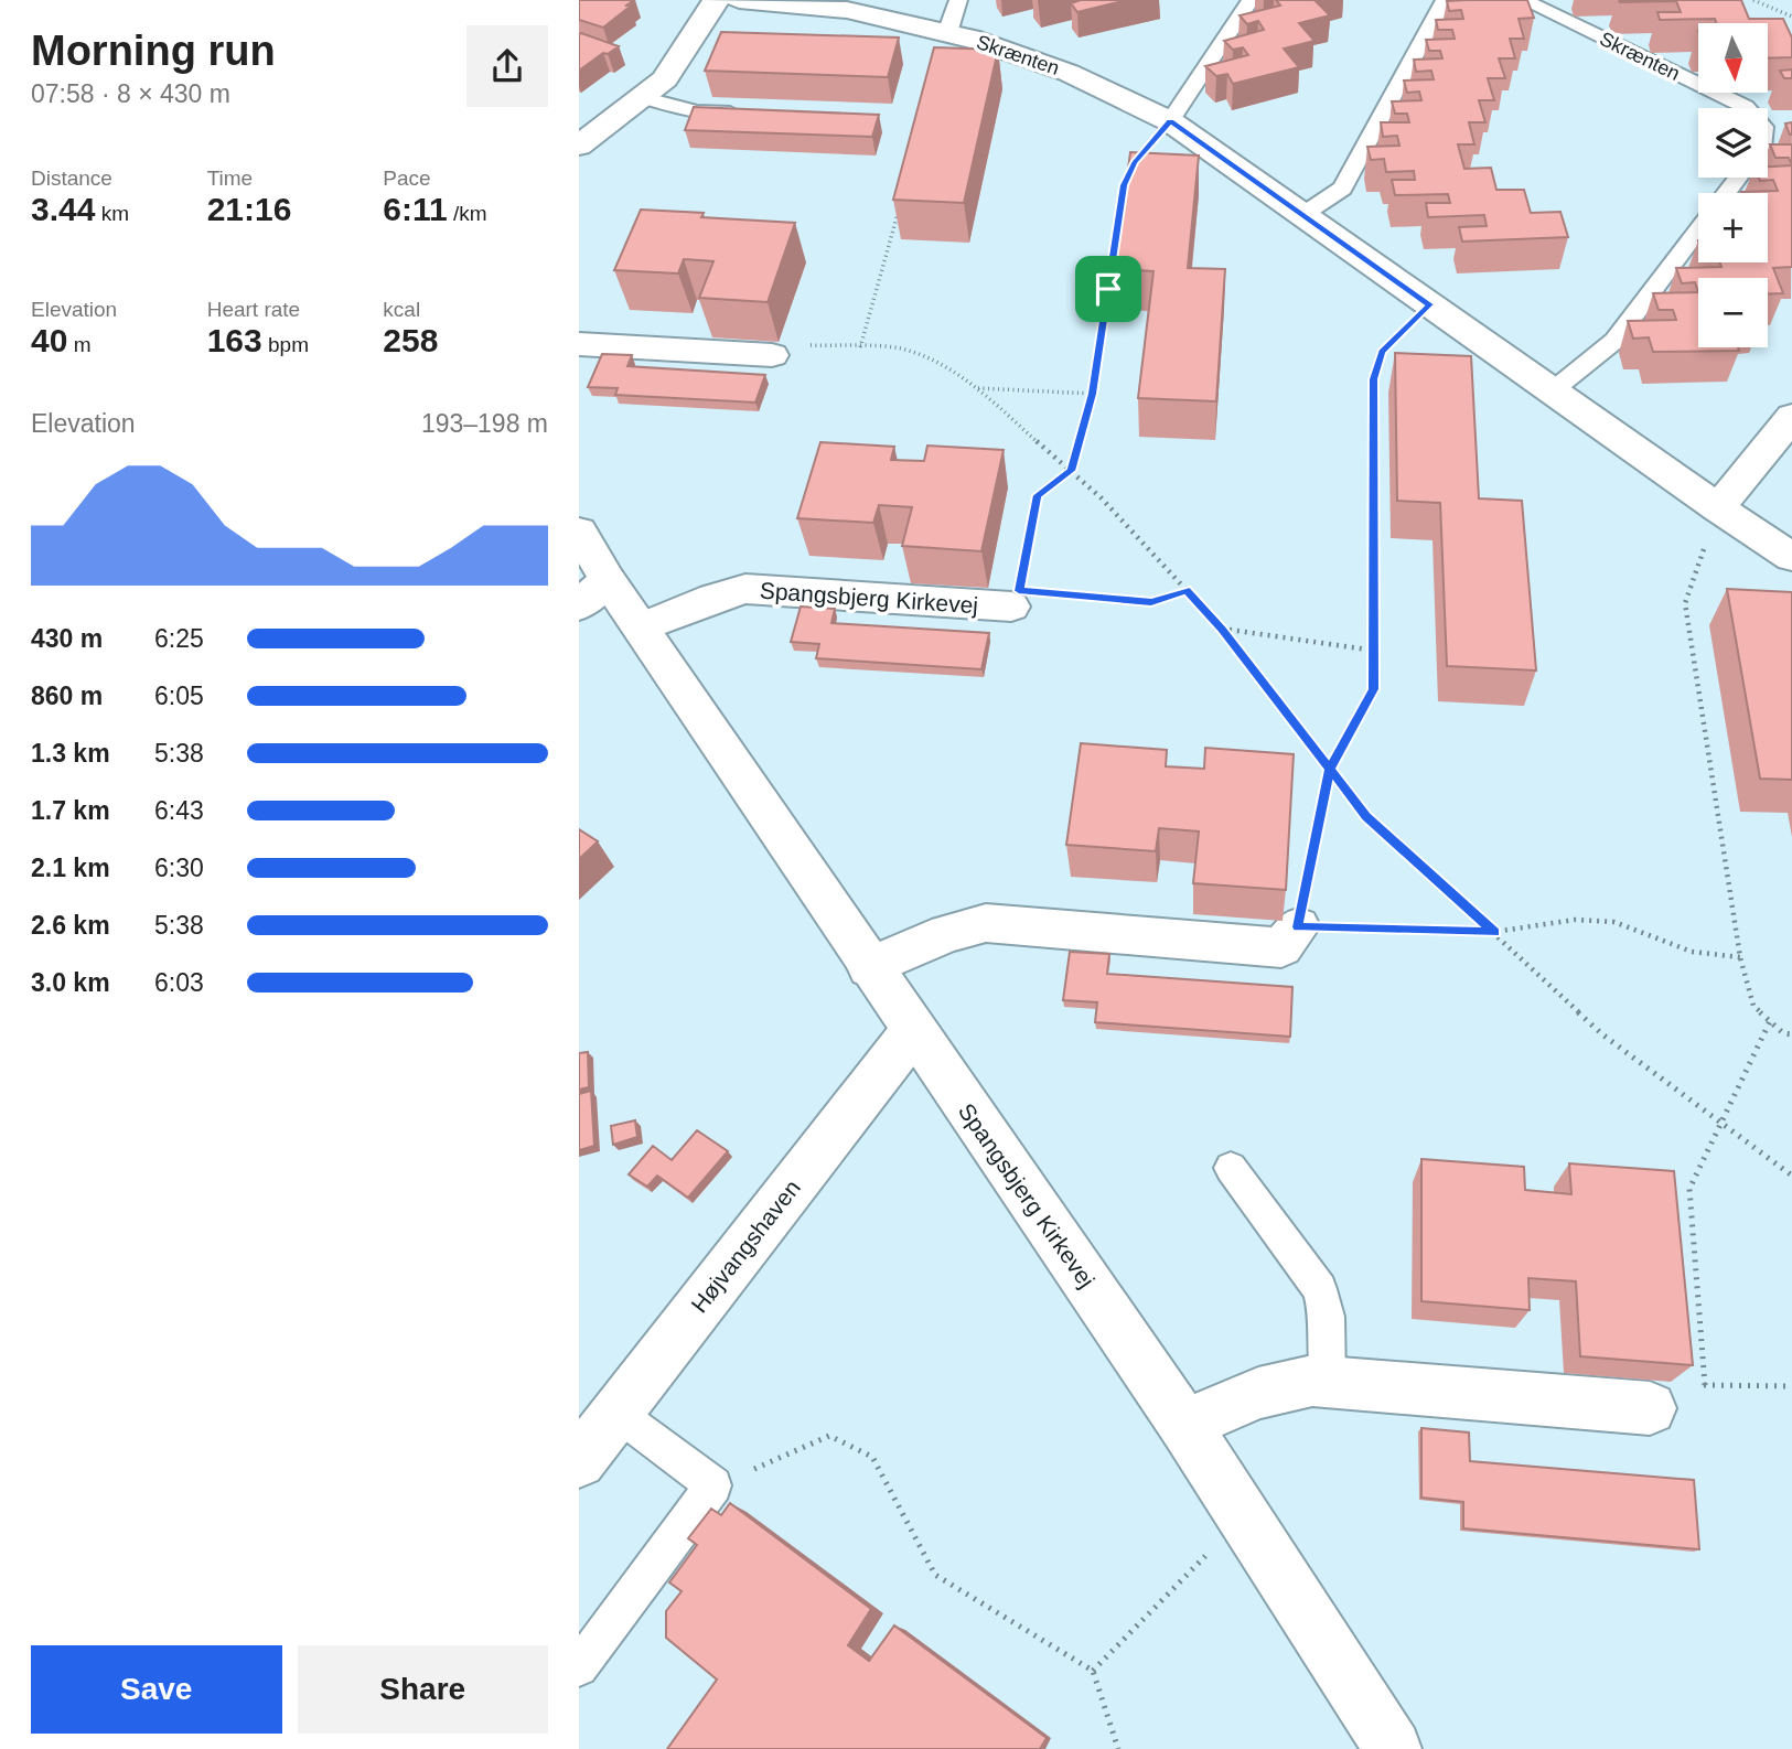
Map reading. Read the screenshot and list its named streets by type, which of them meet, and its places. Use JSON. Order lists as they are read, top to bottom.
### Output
{
  "streets": {
    "street": ["Skrænten", "Spangsbjerg Kirkevej", "Højvangshaven"]
  },
  "crossings": [
    ["Spangsbjerg Kirkevej", "Højvangshaven"]
  ],
  "north": "bottom",
  "page": {
    "heading": ["Morning run", "07:58 · 8 × 430 m"],
    "map_buttons": ["+", "−"],
    "stats": [
      ["Distance", "3.44 km"],
      ["Time", "21:16"],
      ["Pace", "6:11 /km"],
      ["Elevation", "40 m"],
      ["Heart rate", "163 bpm"],
      ["kcal", "258"]
    ],
    "chart": ["Elevation", "193–198 m"],
    "list": [
      {
        "name": "430 m",
        "note": "6:25"
      },
      {
        "name": "860 m",
        "note": "6:05"
      },
      {
        "name": "1.3 km",
        "note": "5:38"
      },
      {
        "name": "1.7 km",
        "note": "6:43"
      },
      {
        "name": "2.1 km",
        "note": "6:30"
      },
      {
        "name": "2.6 km",
        "note": "5:38"
      },
      {
        "name": "3.0 km",
        "note": "6:03"
      }
    ],
    "buttons": ["Save", "Share"]
  }
}
